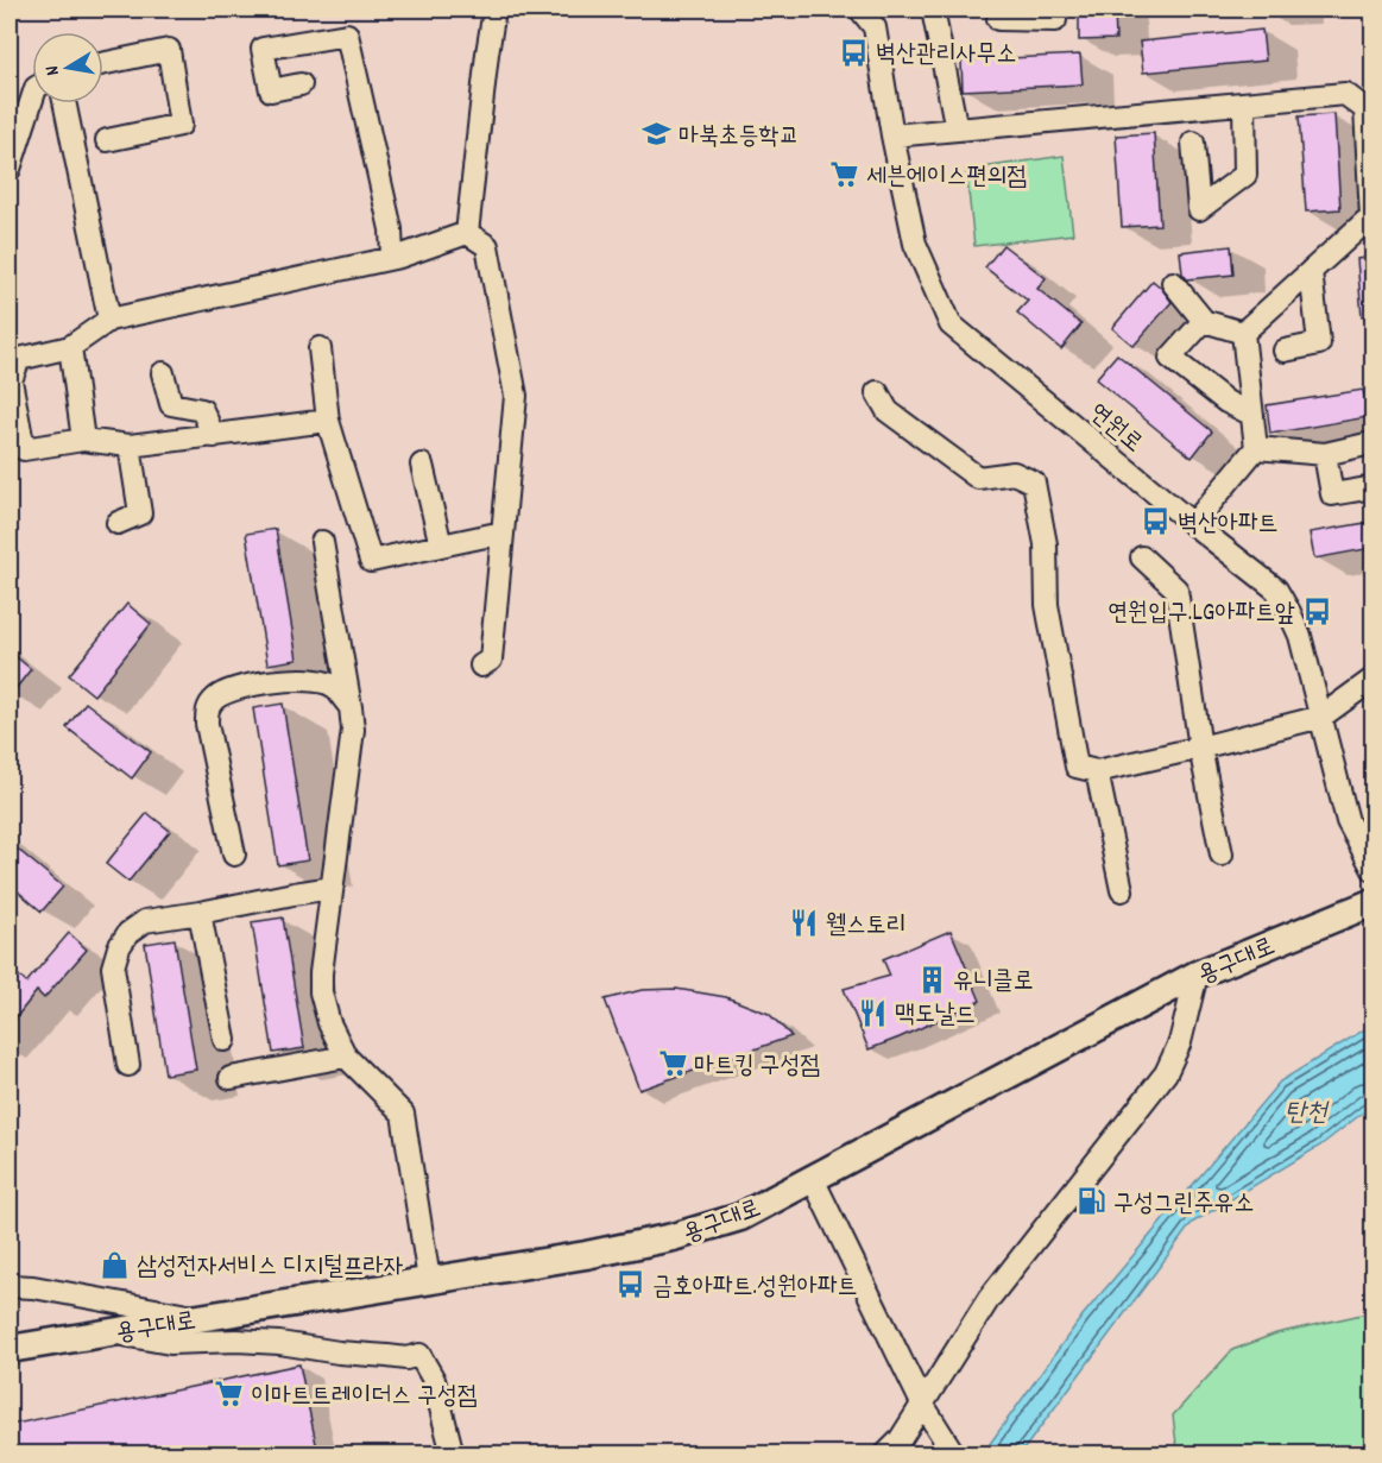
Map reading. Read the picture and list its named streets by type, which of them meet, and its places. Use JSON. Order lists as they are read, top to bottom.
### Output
{
  "streets": {
    "main road": ["용구대로"],
    "street": ["연원로"]
  },
  "water": ["탄천"],
  "places": {
    "bus stop": [
      "벽산관리사무소",
      "벽산아파트",
      "연원입구.LG아파트앞",
      "금호아파트.성원아파트"
    ],
    "school or university": ["마북초등학교"],
    "supermarket": ["세븐에이스편의점", "마트킹 구성점", "이마트트레이더스 구성점"],
    "restaurant": ["웰스토리", "맥도날드"],
    "building": ["유니클로"],
    "fuel station": ["구성그린주유소"],
    "shop": ["삼성전자서비스 디지털프라자"]
  },
  "north": "left"
}
